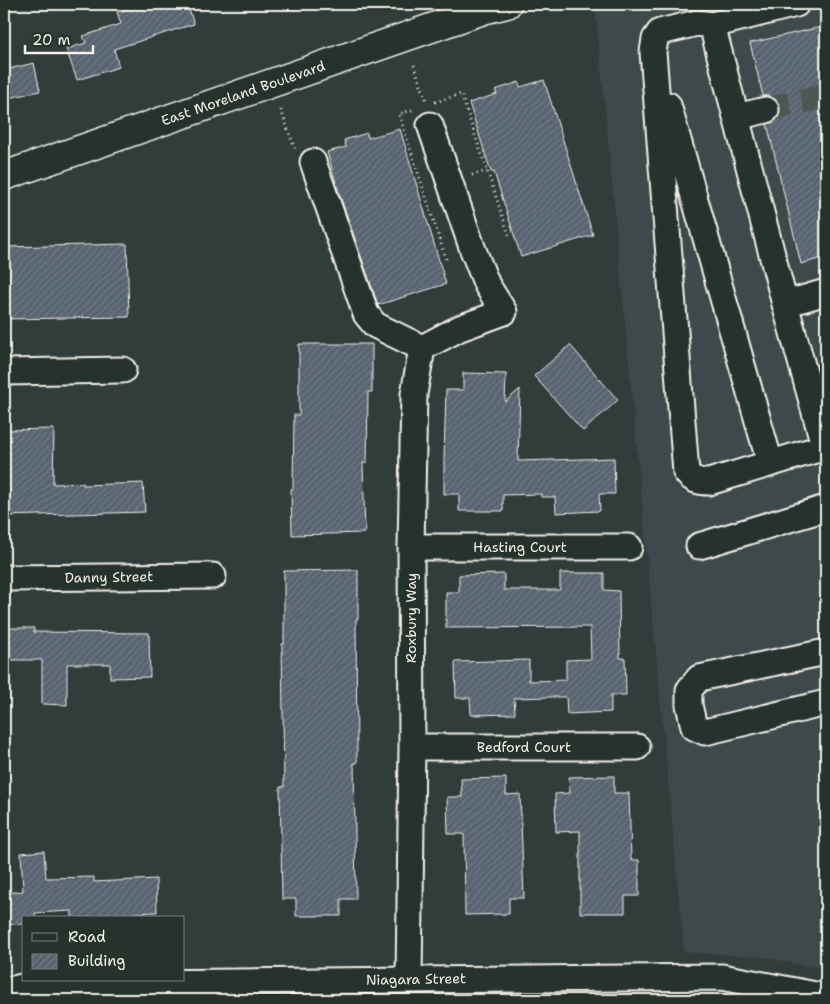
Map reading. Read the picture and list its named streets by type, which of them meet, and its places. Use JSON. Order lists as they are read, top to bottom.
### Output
{
  "streets": {
    "main road": ["East Moreland Boulevard"],
    "street": [
      "Hasting Court",
      "Danny Street",
      "Roxbury Way",
      "Bedford Court",
      "Niagara Street"
    ]
  },
  "crossings": [
    ["Hasting Court", "Roxbury Way"],
    ["Roxbury Way", "Bedford Court"],
    ["Roxbury Way", "Niagara Street"]
  ],
  "legend": ["Road", "Building"],
  "scale_bar": "20 m"
}
